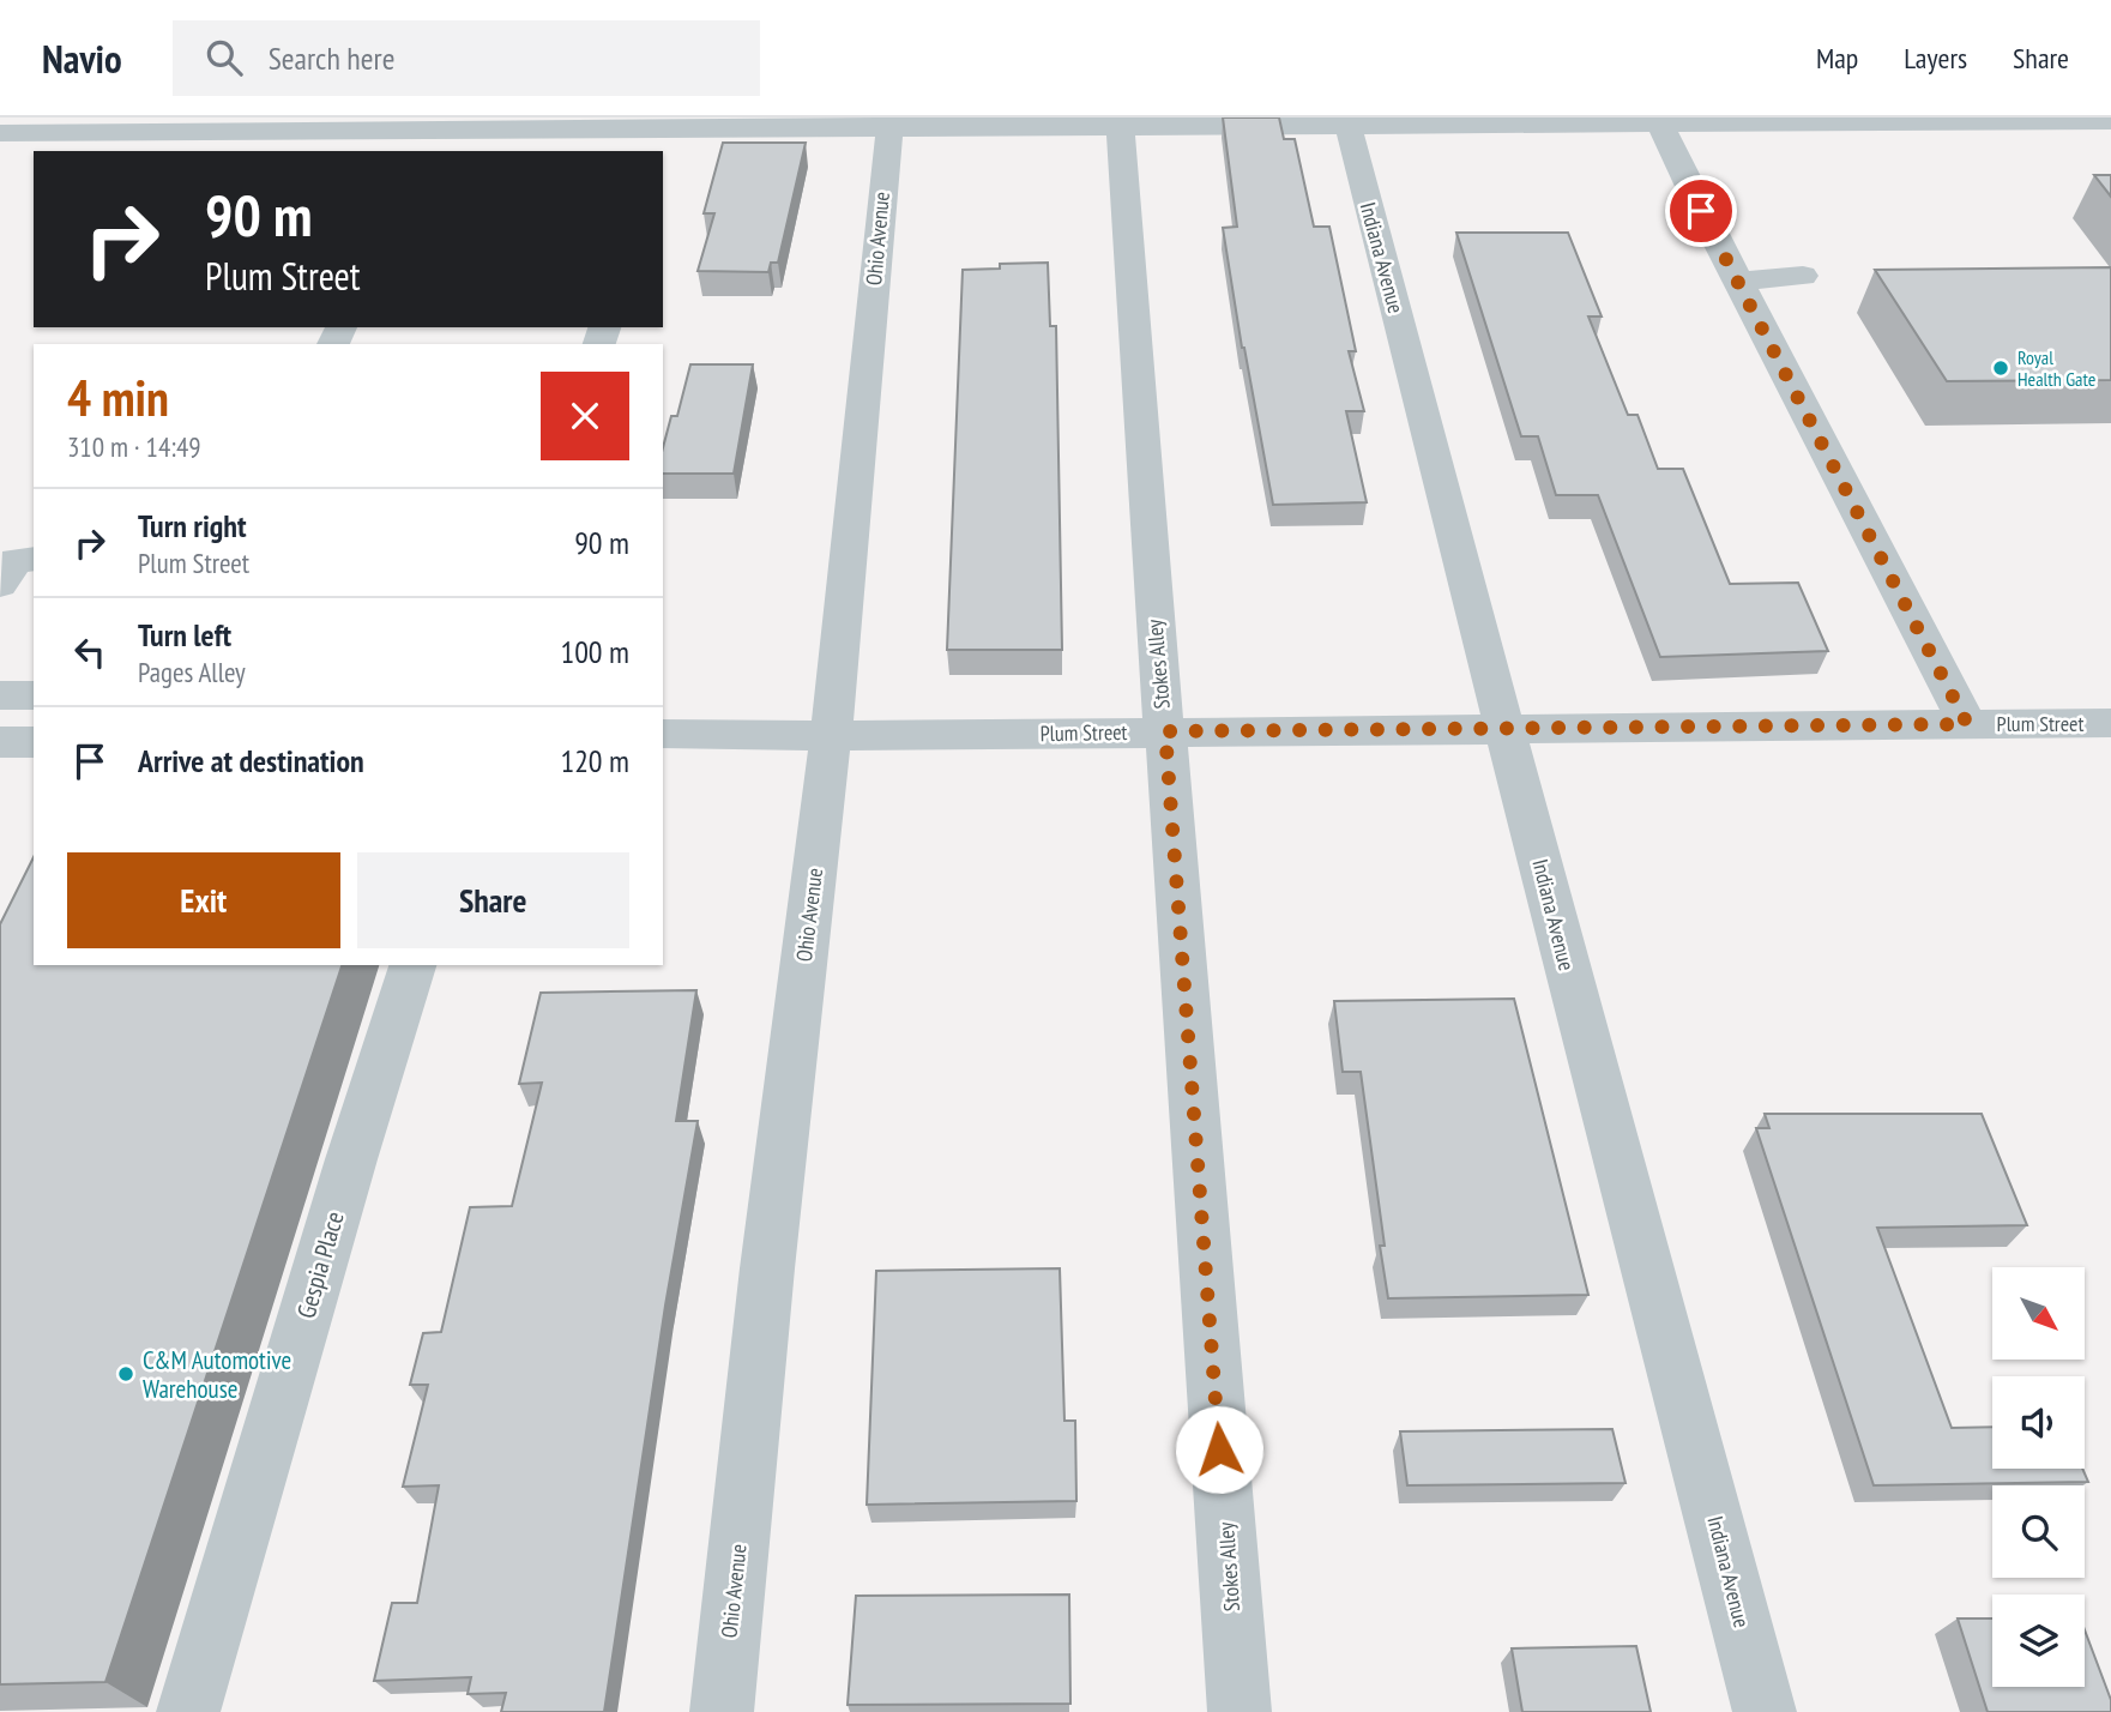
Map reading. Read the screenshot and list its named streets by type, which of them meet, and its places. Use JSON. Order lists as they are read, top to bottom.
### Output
{
  "streets": {
    "street": [
      "Ohio Avenue",
      "Indiana Avenue",
      "Stokes Alley",
      "Plum Street",
      "Gespia Place"
    ]
  },
  "crossings": [
    ["Ohio Avenue", "Plum Street"],
    ["Indiana Avenue", "Plum Street"],
    ["Stokes Alley", "Plum Street"]
  ],
  "places": ["Royal Health Gate", "C&M Automotive Warehouse"],
  "north": "bottom right",
  "page": {
    "header": "Navio",
    "search": "Search here",
    "nav": ["Map", "Layers", "Share"],
    "turn": ["90 m", "Plum Street"],
    "heading": ["4 min", "310 m · 14:49"],
    "list": [
      {
        "name": "Turn right",
        "note": "Plum Street",
        "value": "90 m"
      },
      {
        "name": "Turn left",
        "note": "Pages Alley",
        "value": "100 m"
      },
      {
        "name": "Arrive at destination",
        "value": "120 m"
      }
    ],
    "buttons": ["Exit", "Share"]
  }
}
